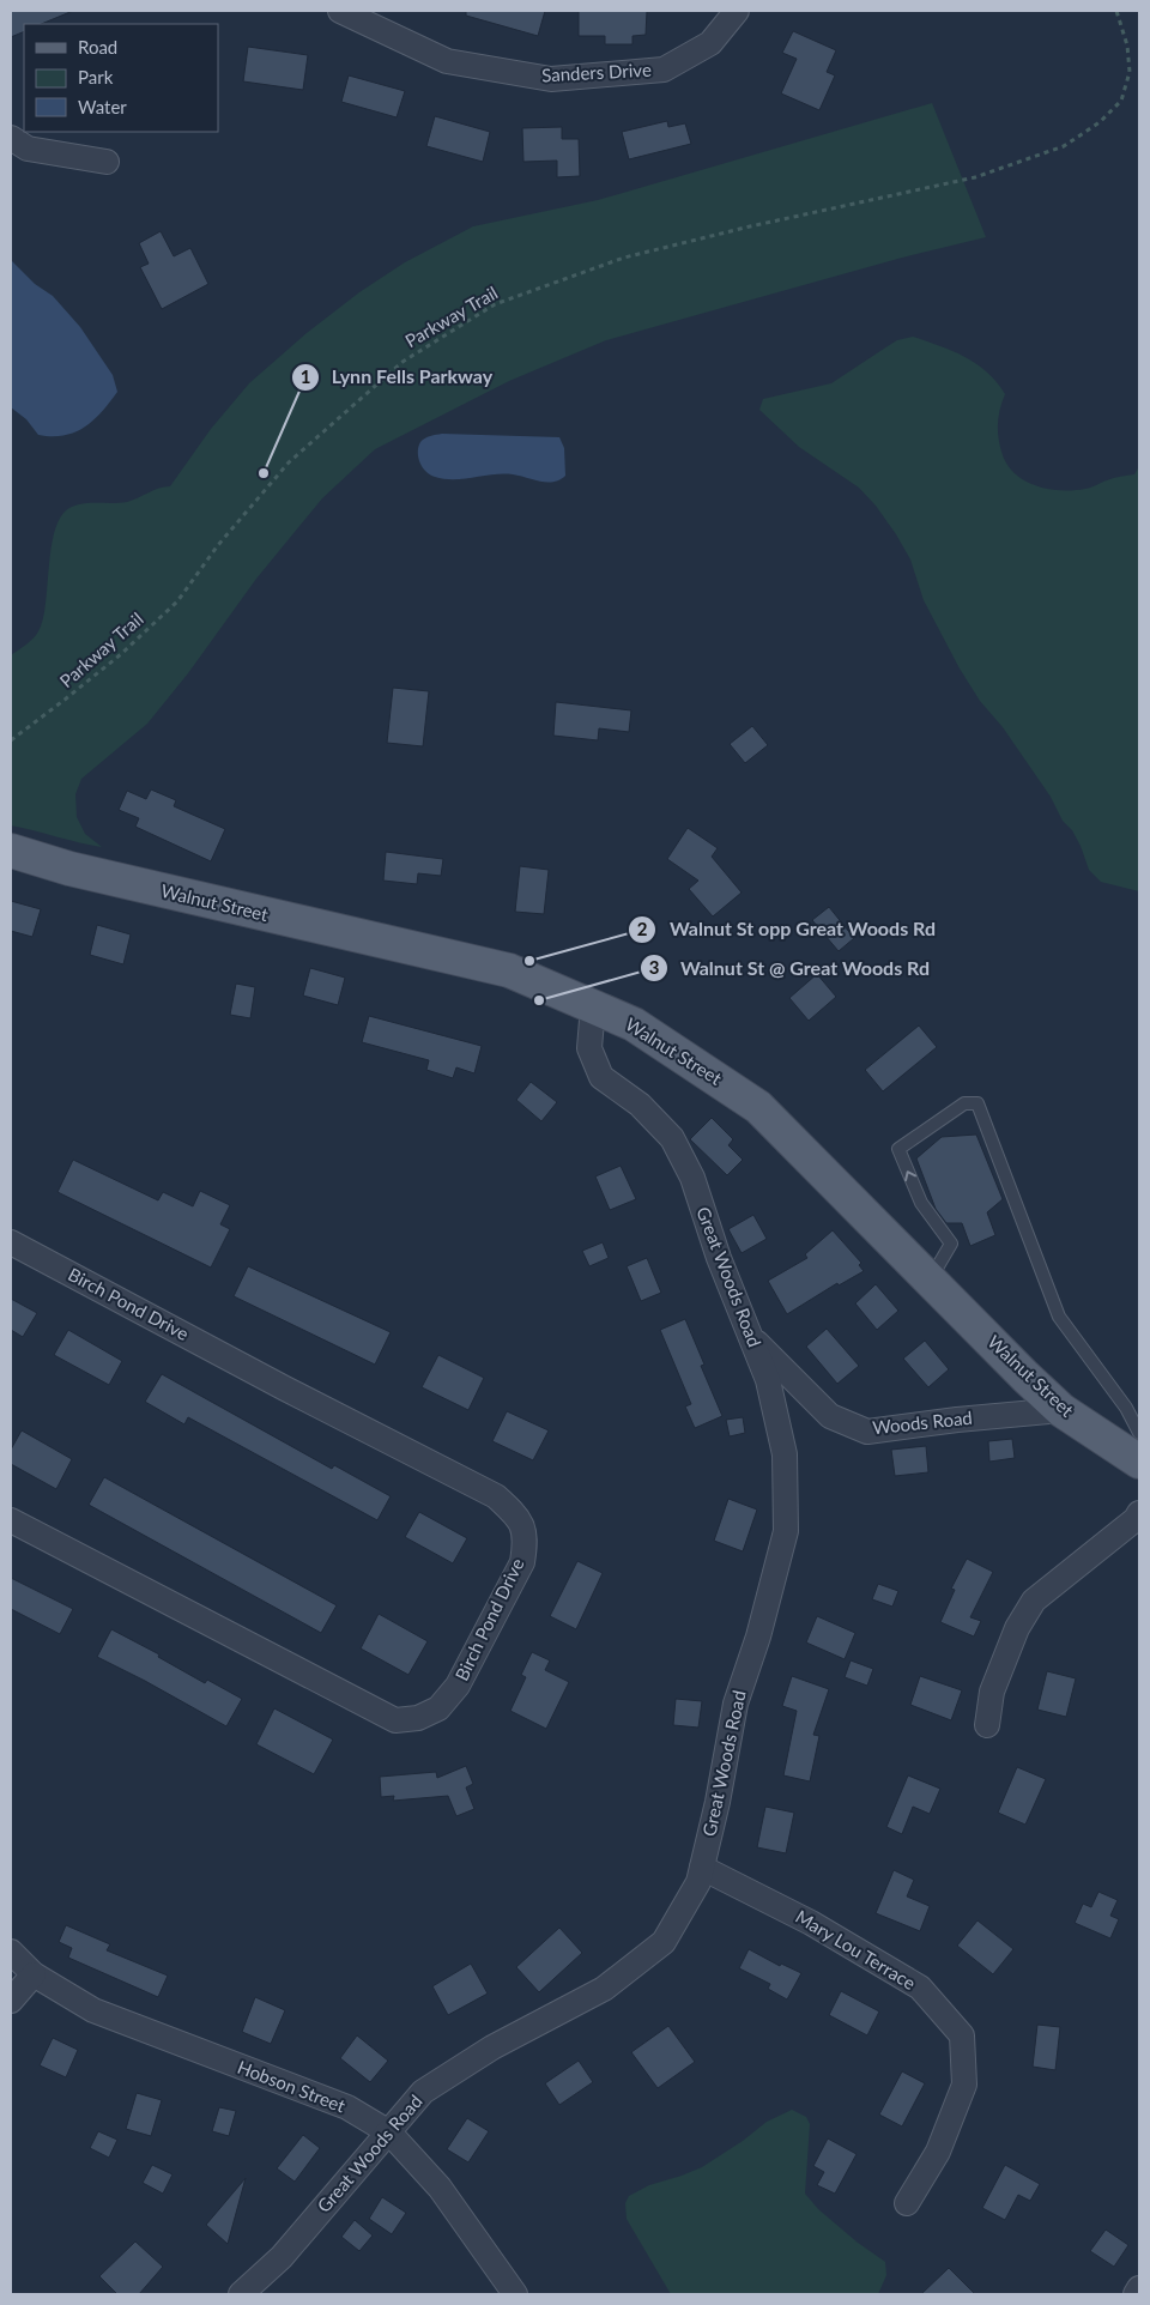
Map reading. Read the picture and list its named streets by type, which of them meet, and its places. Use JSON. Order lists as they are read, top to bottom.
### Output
{
  "streets": {
    "main road": ["Walnut Street"],
    "street": [
      "Sanders Drive",
      "Great Woods Road",
      "Birch Pond Drive",
      "Woods Road",
      "Mary Lou Terrace",
      "Hobson Street"
    ],
    "path": ["Parkway Trail"]
  },
  "crossings": [
    ["Walnut Street", "Great Woods Road"],
    ["Walnut Street", "Woods Road"],
    ["Great Woods Road", "Woods Road"],
    ["Great Woods Road", "Mary Lou Terrace"],
    ["Great Woods Road", "Hobson Street"]
  ],
  "places": ["Lynn Fells Parkway", "Walnut St opp Great Woods Rd", "Walnut St @ Great Woods Rd"],
  "legend": ["Road", "Park", "Water"]
}
